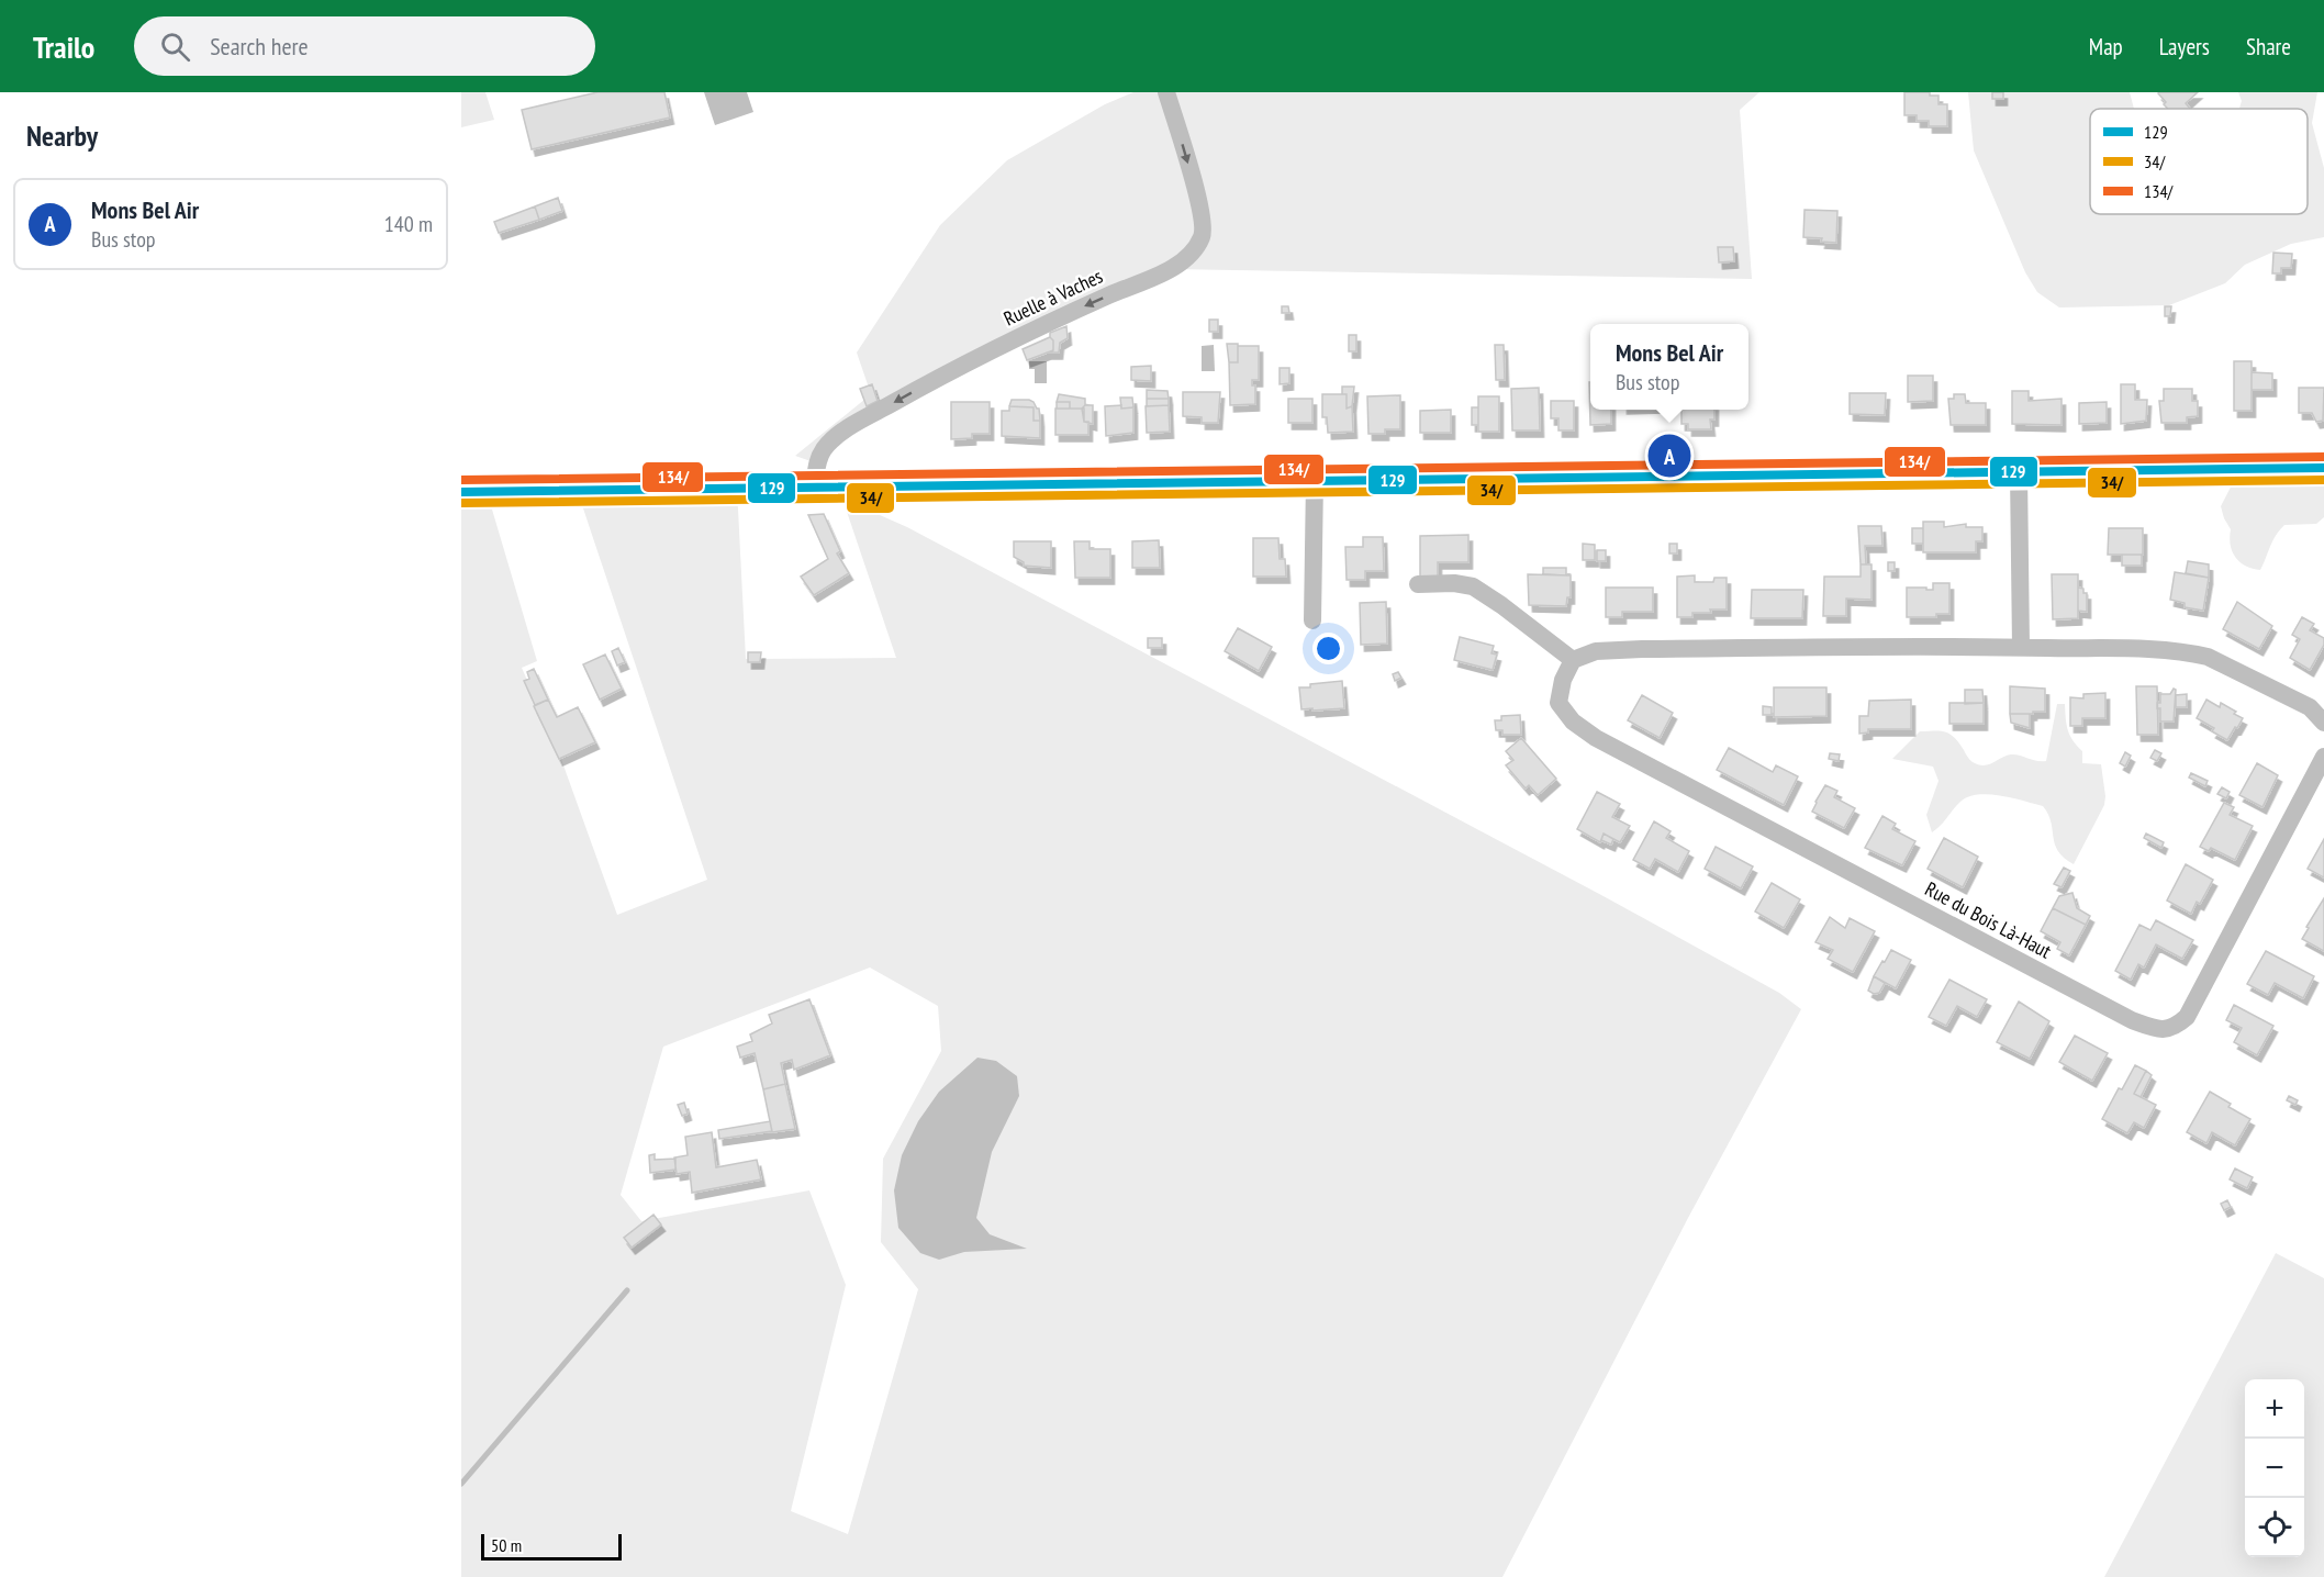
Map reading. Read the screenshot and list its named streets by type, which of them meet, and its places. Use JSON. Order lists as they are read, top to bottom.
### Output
{
  "streets": {
    "street": ["Ruelle à Vaches", "Rue du Bois Là-Haut"]
  },
  "one_way": ["Ruelle à Vaches"],
  "lines": ["transit line 134/", "transit line 129", "transit line 34/"],
  "legend": ["129", "34/", "134/"],
  "scale_bar": "50 m",
  "page": {
    "header": "Trailo",
    "search": "Search here",
    "nav": ["Map", "Layers", "Share"],
    "heading": "Nearby",
    "list": [
      {
        "mark": "A",
        "name": "Mons Bel Air",
        "note": "Bus stop",
        "value": "140 m"
      }
    ],
    "popup": ["Mons Bel Air", "Bus stop"],
    "pins": "A",
    "map_buttons": ["+", "−"],
    "scale": "50 m"
  }
}
